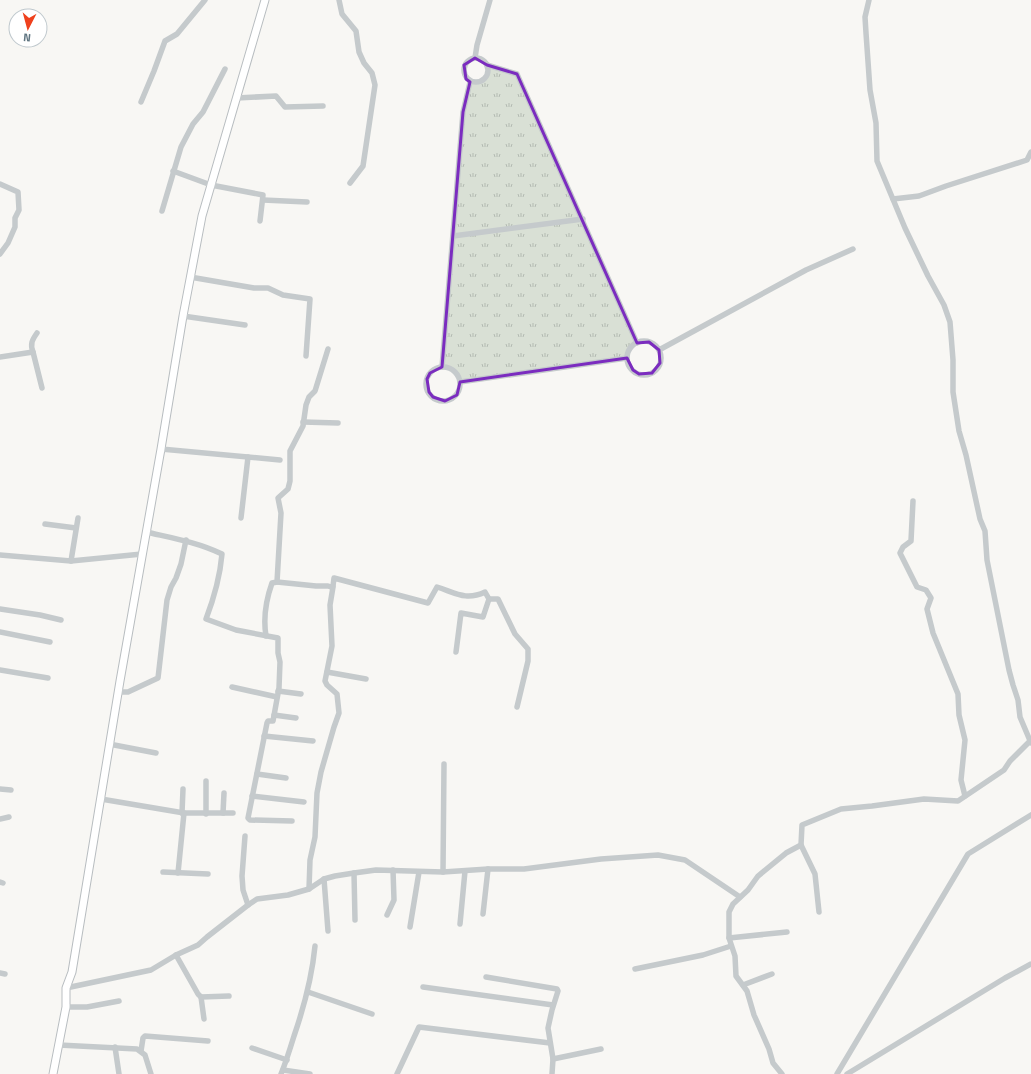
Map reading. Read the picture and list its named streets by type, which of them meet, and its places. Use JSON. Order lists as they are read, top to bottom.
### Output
{
  "north": "bottom"
}
